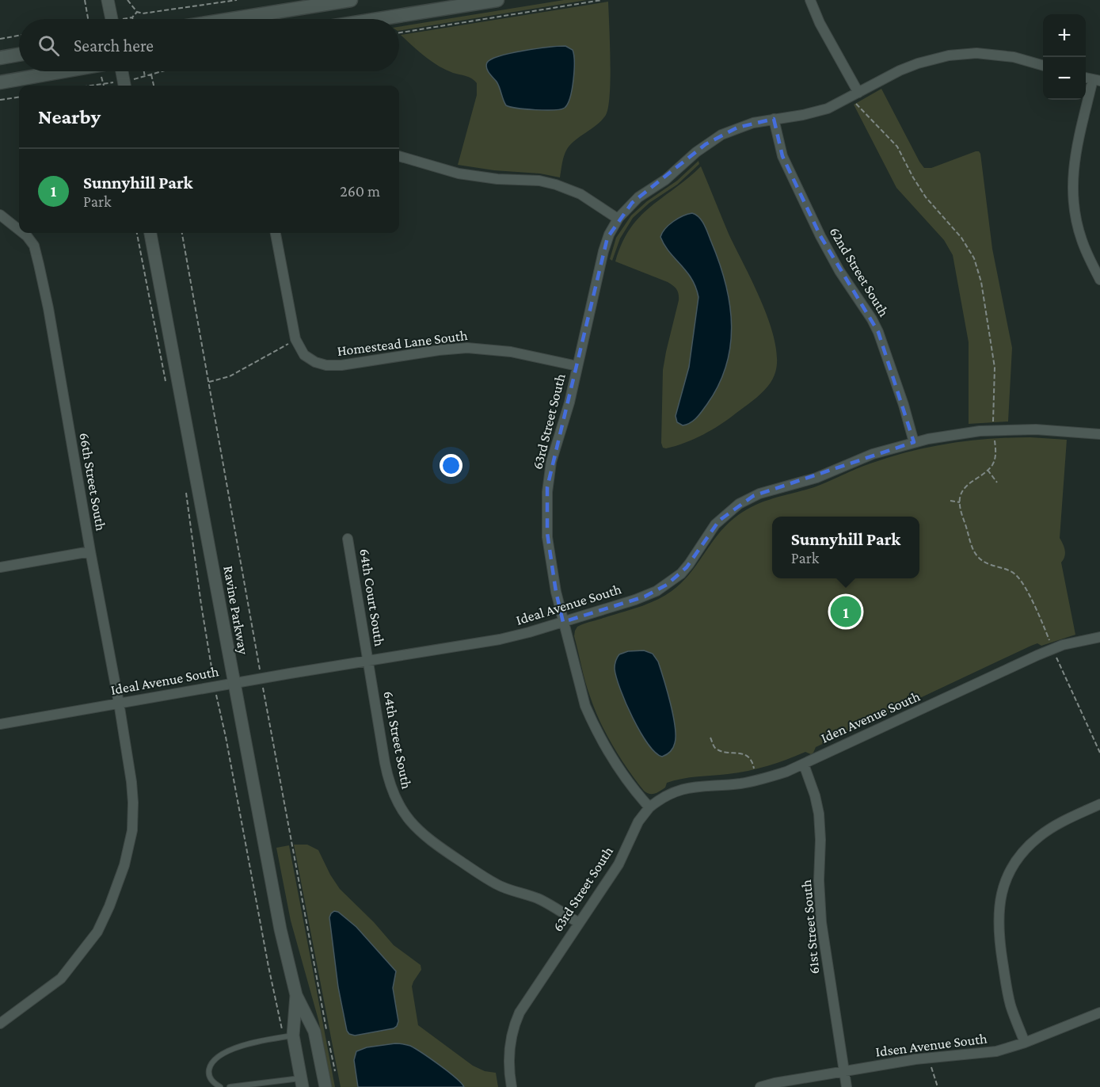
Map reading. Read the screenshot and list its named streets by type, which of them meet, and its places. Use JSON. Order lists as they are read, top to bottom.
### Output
{
  "streets": {
    "street": [
      "62nd Street South",
      "Homestead Lane South",
      "63rd Street South",
      "66th Street South",
      "64th Court South",
      "Ideal Avenue South",
      "Ravine Parkway",
      "Iden Avenue South",
      "64th Street South",
      "61st Street South",
      "Idsen Avenue South"
    ]
  },
  "crossings": [
    ["62nd Street South", "63rd Street South"],
    ["62nd Street South", "Ideal Avenue South"],
    ["Homestead Lane South", "63rd Street South"],
    ["63rd Street South", "Ideal Avenue South"],
    ["63rd Street South", "Iden Avenue South"],
    ["63rd Street South", "64th Street South"],
    ["66th Street South", "Ideal Avenue South"],
    ["64th Court South", "Ideal Avenue South"],
    ["64th Court South", "64th Street South"],
    ["Ideal Avenue South", "Ravine Parkway"],
    ["Ideal Avenue South", "64th Street South"],
    ["Iden Avenue South", "61st Street South"],
    ["61st Street South", "Idsen Avenue South"]
  ],
  "page": {
    "map_buttons": ["+", "−"],
    "search": "Search here",
    "heading": "Nearby",
    "list": [
      {
        "mark": "1",
        "name": "Sunnyhill Park",
        "note": "Park",
        "value": "260 m"
      }
    ],
    "popup": ["Sunnyhill Park", "Park"],
    "pins": "1"
  }
}
